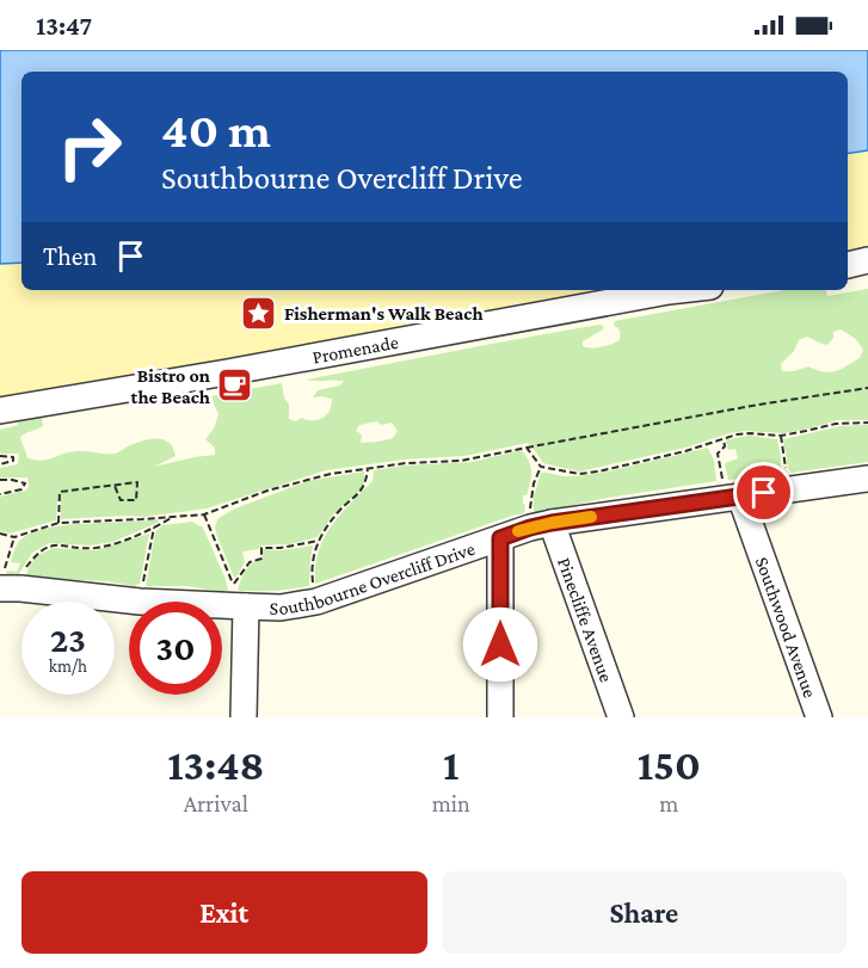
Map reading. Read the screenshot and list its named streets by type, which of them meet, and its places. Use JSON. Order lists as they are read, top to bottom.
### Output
{
  "streets": {
    "street": [
      "Promenade",
      "Southbourne Overcliff Drive",
      "Pinecliffe Avenue",
      "Southwood Avenue"
    ]
  },
  "crossings": [
    ["Southbourne Overcliff Drive", "Pinecliffe Avenue"],
    ["Southbourne Overcliff Drive", "Southwood Avenue"]
  ],
  "places": {
    "place": ["Fisherman's Walk Beach"],
    "cafe": ["Bistro on the Beach"]
  },
  "page": {
    "status": "13:47",
    "turn": ["40 m", "Southbourne Overcliff Drive"],
    "then": "Then",
    "speed": "23 km/h",
    "limit": "30",
    "eta": [
      "13:48",
      "Arrival",
      "1",
      "min",
      "150",
      "m"
    ],
    "buttons": ["Exit", "Share"]
  }
}
